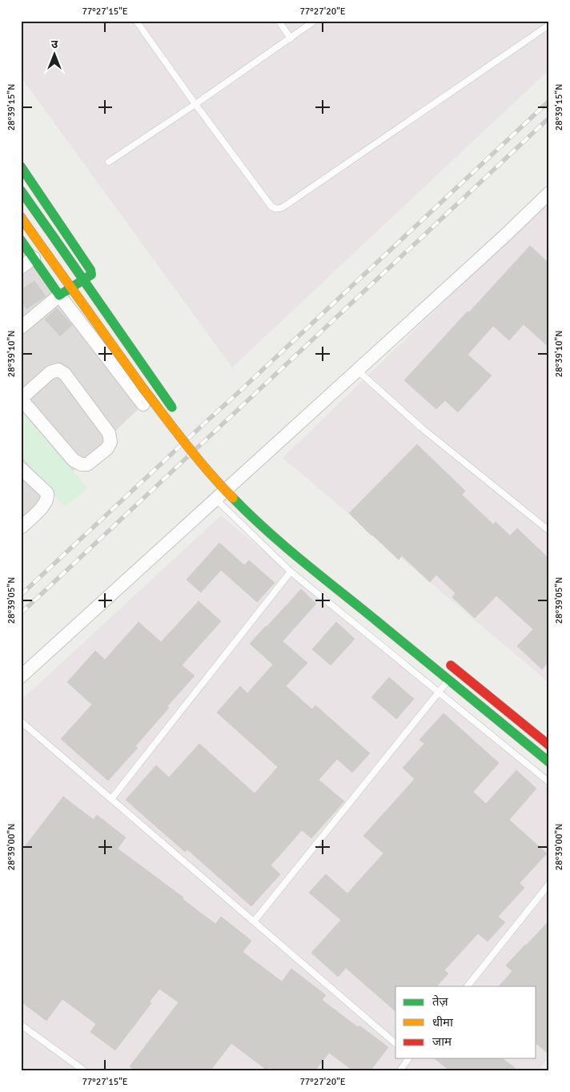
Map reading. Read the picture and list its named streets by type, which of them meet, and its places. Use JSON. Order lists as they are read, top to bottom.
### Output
{
  "legend": ["तेज़", "धीमा", "जाम"],
  "north": "top",
  "coordinates": [
    "77°27'15\"E",
    "77°27'20\"E",
    "28°39'15\"N",
    "28°39'10\"N",
    "28°39'05\"N",
    "28°39'00\"N"
  ]
}
